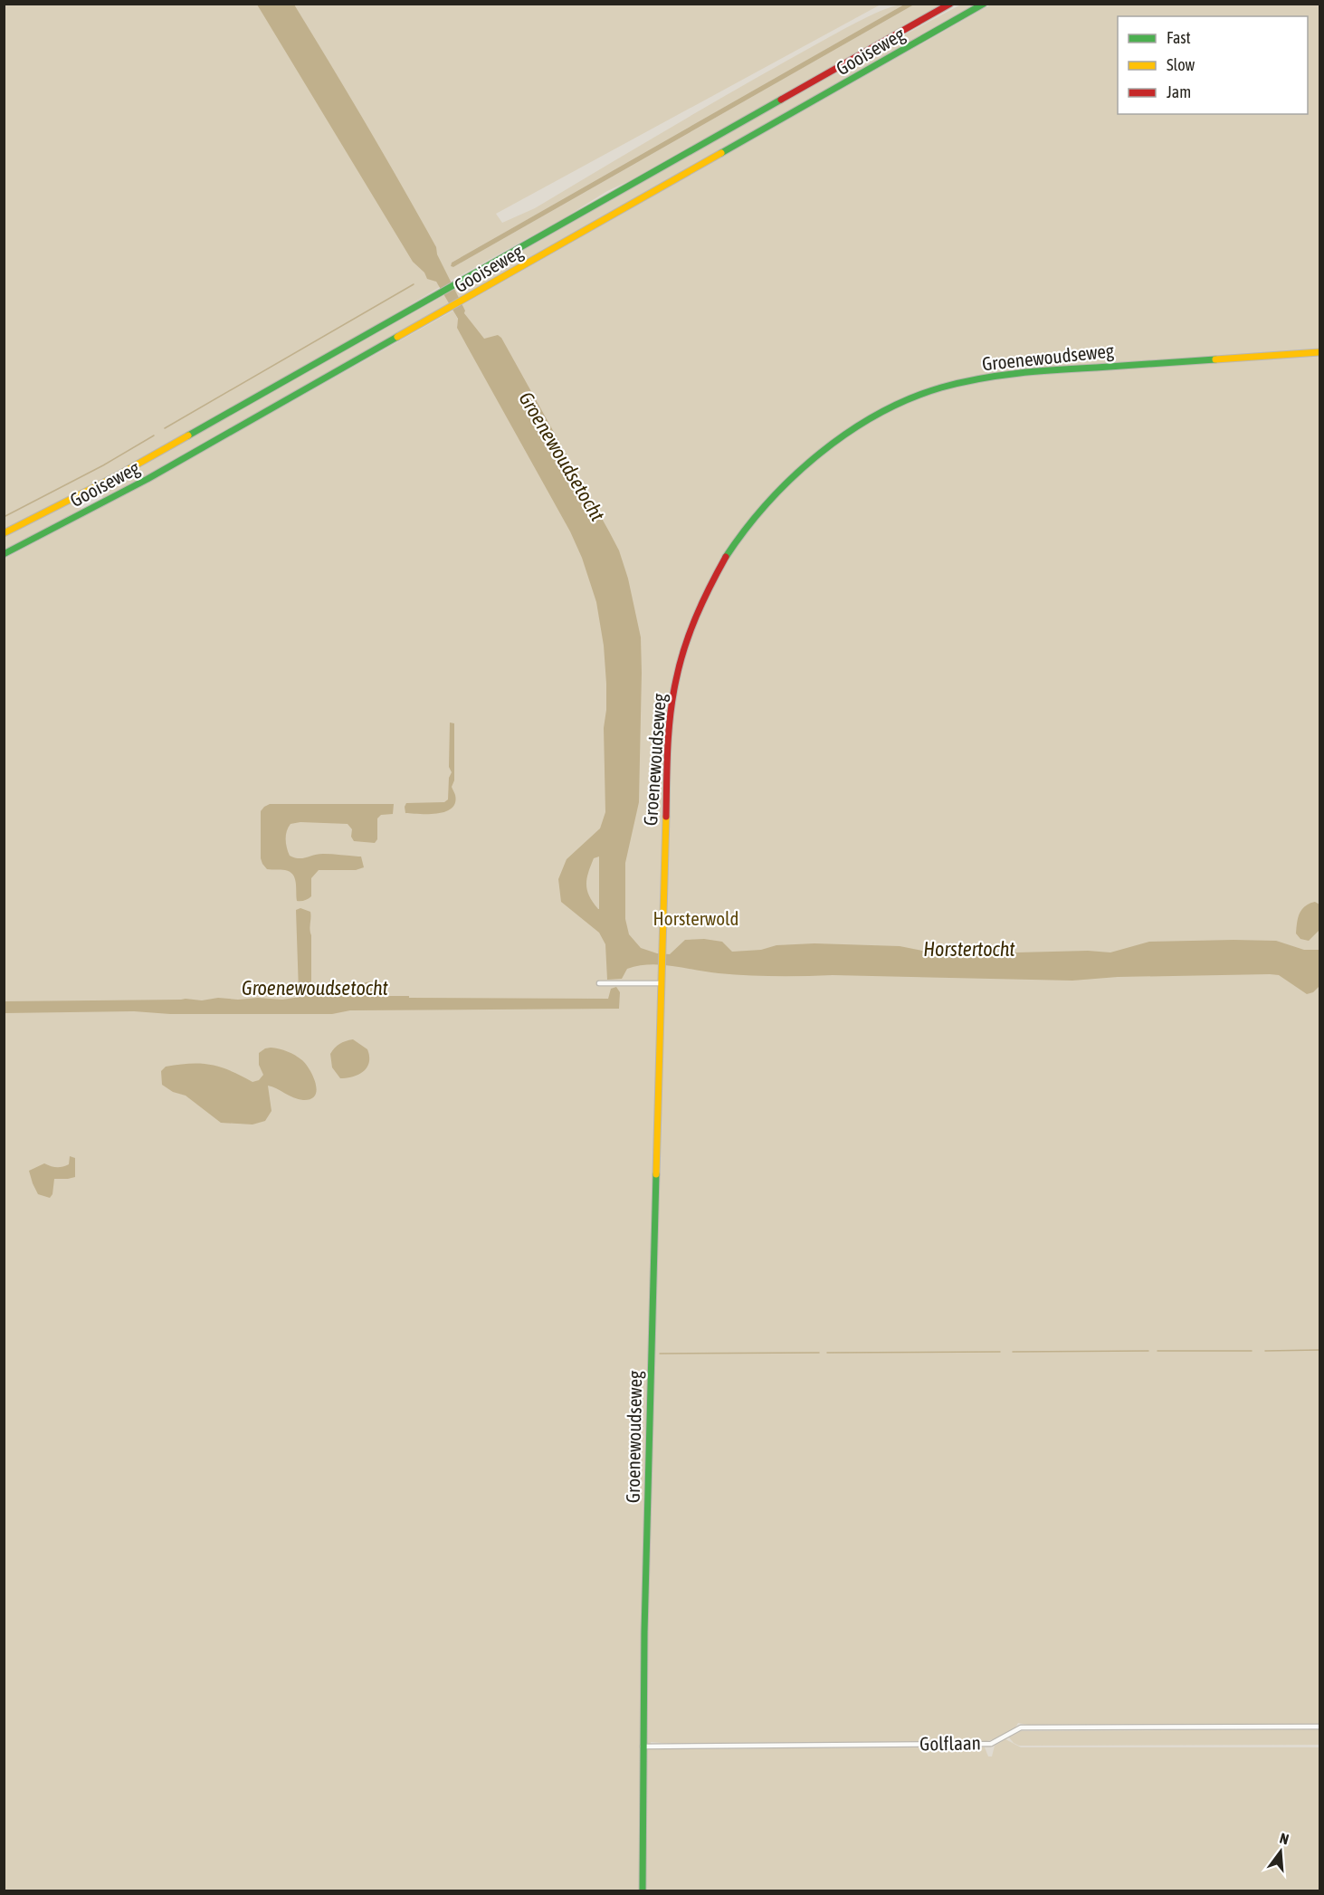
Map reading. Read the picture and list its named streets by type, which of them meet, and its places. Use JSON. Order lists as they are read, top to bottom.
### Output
{
  "streets": {
    "main road": ["Gooiseweg", "Groenewoudseweg"],
    "street": ["Golflaan"]
  },
  "crossings": [
    ["Groenewoudseweg", "Golflaan"]
  ],
  "water": ["Groenewoudsetocht", "Horstertocht"],
  "parks": ["Horsterwold"],
  "legend": ["Fast", "Slow", "Jam"],
  "north": "top"
}
